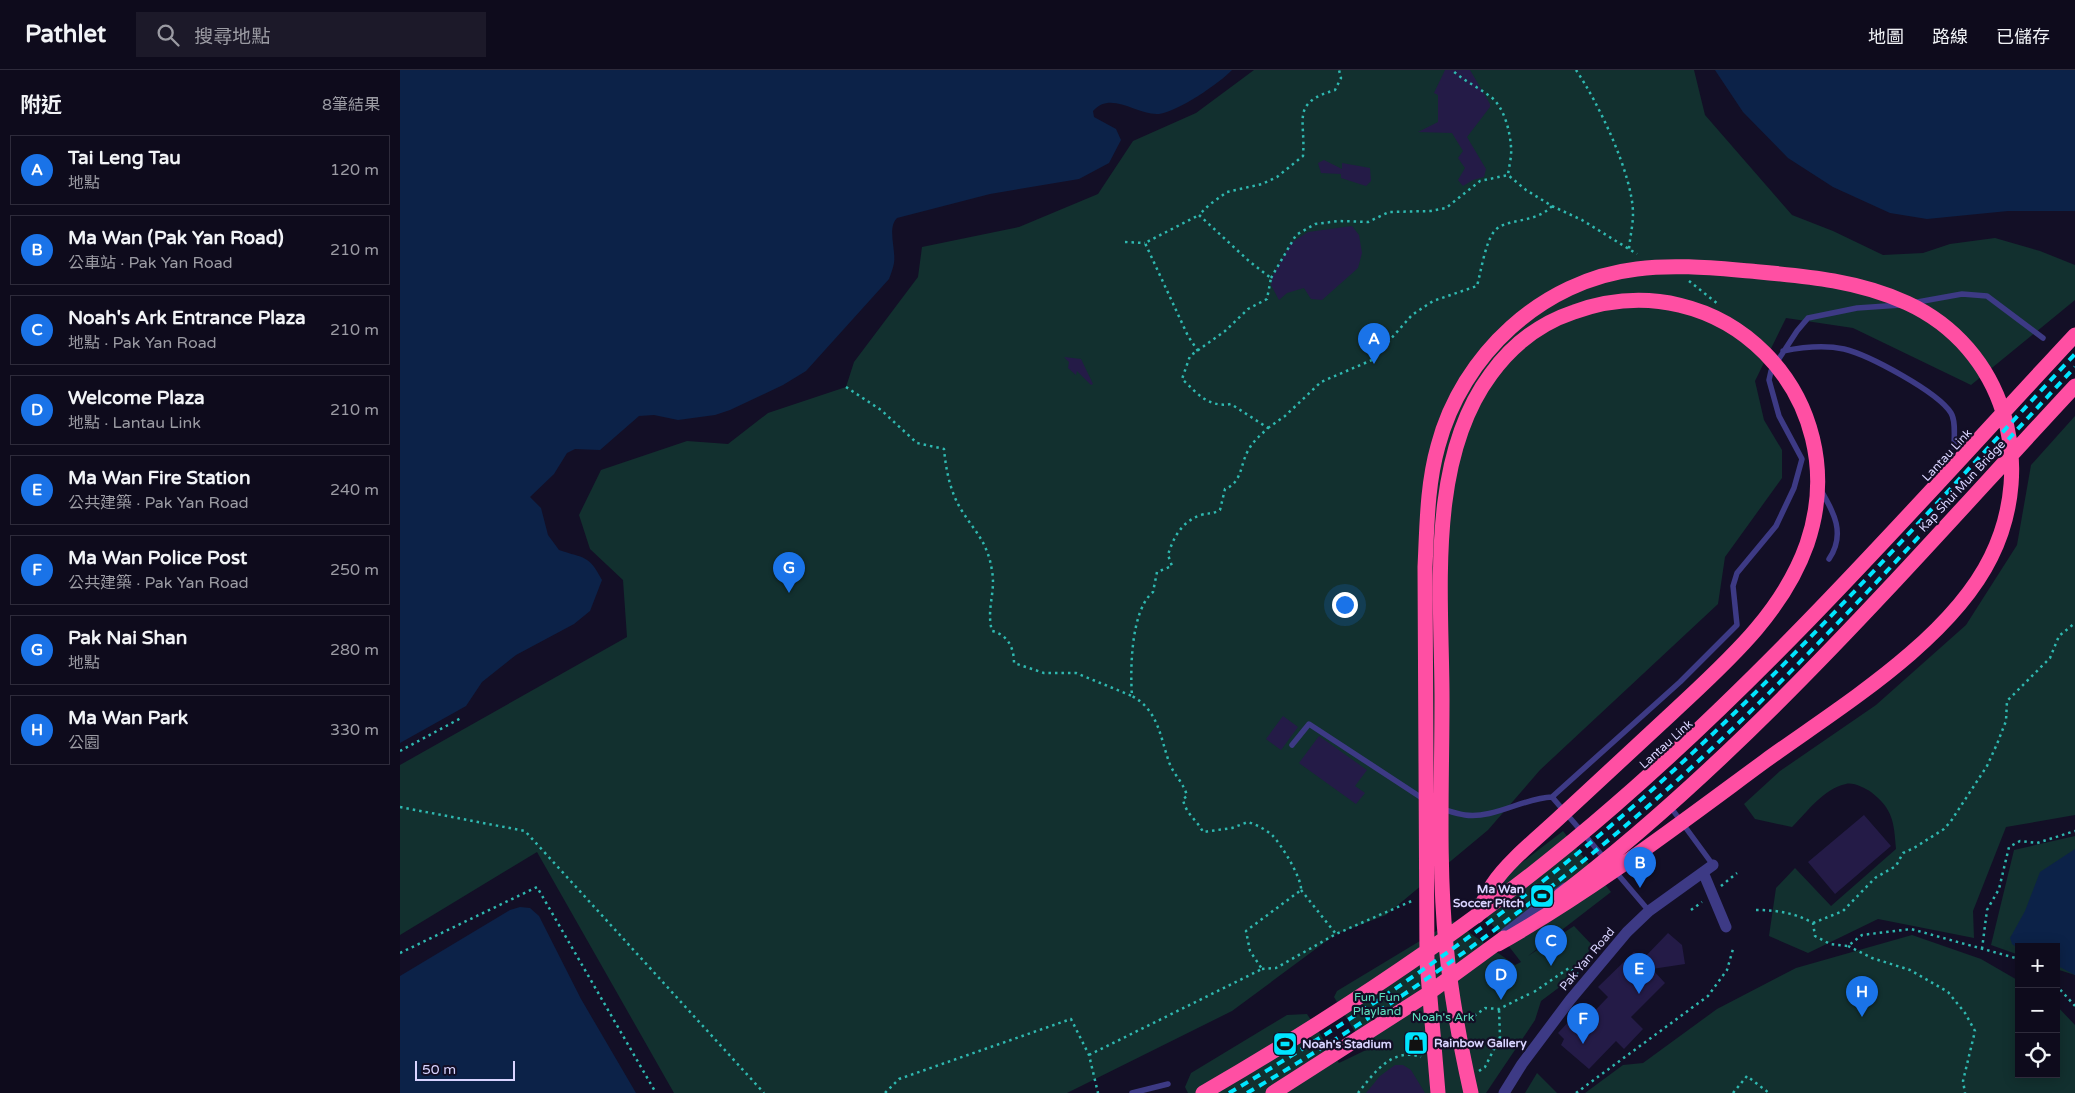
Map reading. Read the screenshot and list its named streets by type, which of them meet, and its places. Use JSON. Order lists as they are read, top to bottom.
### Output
{
  "streets": {
    "highway": ["Lantau Link", "Kap Shui Mun Bridge"],
    "street": ["Pak Yan Road"]
  },
  "crossings": [
    ["Lantau Link", "Kap Shui Mun Bridge"]
  ],
  "parks": ["Fun Fun Playland", "Noah's Ark"],
  "places": {
    "sports": ["Ma Wan Soccer Pitch", "Noah's Stadium"],
    "shop": ["Rainbow Gallery"]
  },
  "scale_bar": "50 m",
  "page": {
    "header": "Pathlet",
    "search": "搜尋地點",
    "nav": ["地圖", "路線", "已儲存"],
    "heading": ["附近", "8筆結果"],
    "list": [
      {
        "mark": "A",
        "name": "Tai Leng Tau",
        "note": "地點",
        "value": "120 m"
      },
      {
        "mark": "B",
        "name": "Ma Wan (Pak Yan Road)",
        "note": "公車站 · Pak Yan Road",
        "value": "210 m"
      },
      {
        "mark": "C",
        "name": "Noah's Ark Entrance Plaza",
        "note": "地點 · Pak Yan Road",
        "value": "210 m"
      },
      {
        "mark": "D",
        "name": "Welcome Plaza",
        "note": "地點 · Lantau Link",
        "value": "210 m"
      },
      {
        "mark": "E",
        "name": "Ma Wan Fire Station",
        "note": "公共建築 · Pak Yan Road",
        "value": "240 m"
      },
      {
        "mark": "F",
        "name": "Ma Wan Police Post",
        "note": "公共建築 · Pak Yan Road",
        "value": "250 m"
      },
      {
        "mark": "G",
        "name": "Pak Nai Shan",
        "note": "地點",
        "value": "280 m"
      },
      {
        "mark": "H",
        "name": "Ma Wan Park",
        "note": "公園",
        "value": "330 m"
      }
    ],
    "pins": [
      "A",
      "G",
      "B",
      "C",
      "E",
      "D",
      "H",
      "F"
    ],
    "map_buttons": ["+", "−"],
    "scale": "50 m"
  }
}
